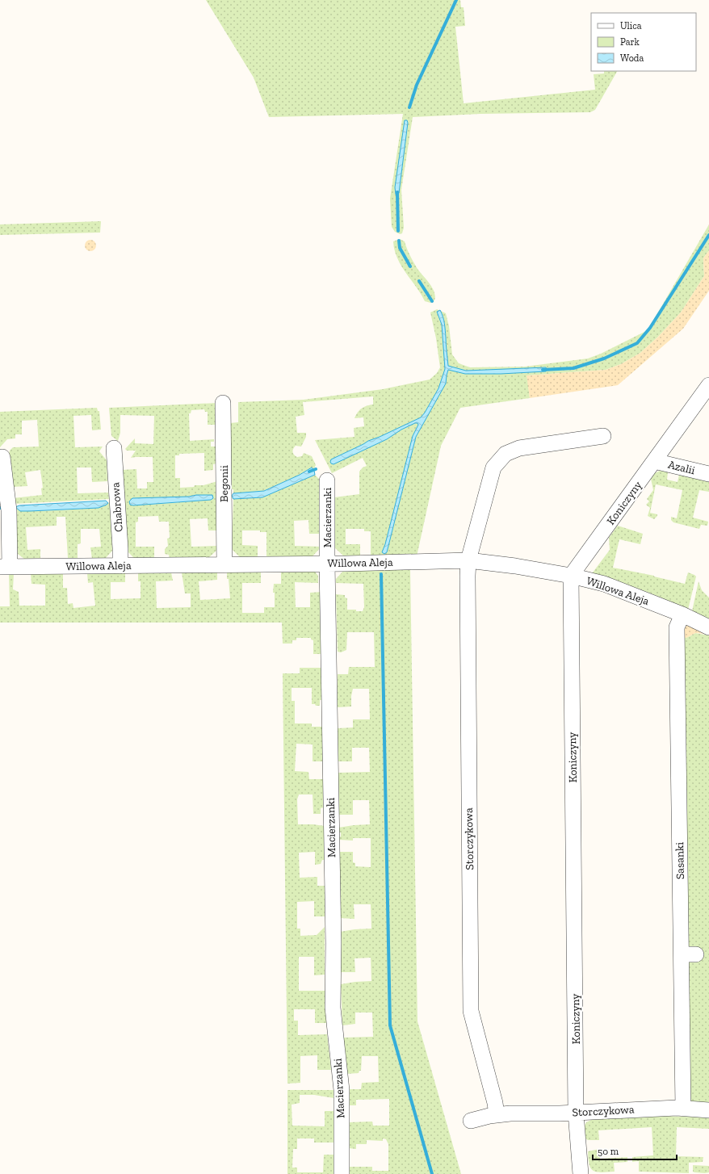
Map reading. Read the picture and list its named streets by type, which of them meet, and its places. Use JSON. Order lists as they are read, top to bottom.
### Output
{
  "streets": {
    "street": [
      "Azalii",
      "Begonii",
      "Koniczyny",
      "Chabrowa",
      "Macierzanki",
      "Willowa Aleja",
      "Storczykowa",
      "Sasanki"
    ]
  },
  "crossings": [
    ["Azalii", "Koniczyny"],
    ["Begonii", "Willowa Aleja"],
    ["Koniczyny", "Willowa Aleja"],
    ["Koniczyny", "Storczykowa"],
    ["Chabrowa", "Willowa Aleja"],
    ["Macierzanki", "Willowa Aleja"],
    ["Willowa Aleja", "Storczykowa"],
    ["Willowa Aleja", "Sasanki"],
    ["Storczykowa", "Sasanki"]
  ],
  "legend": ["Ulica", "Park", "Woda"],
  "scale_bar": "50 m"
}
